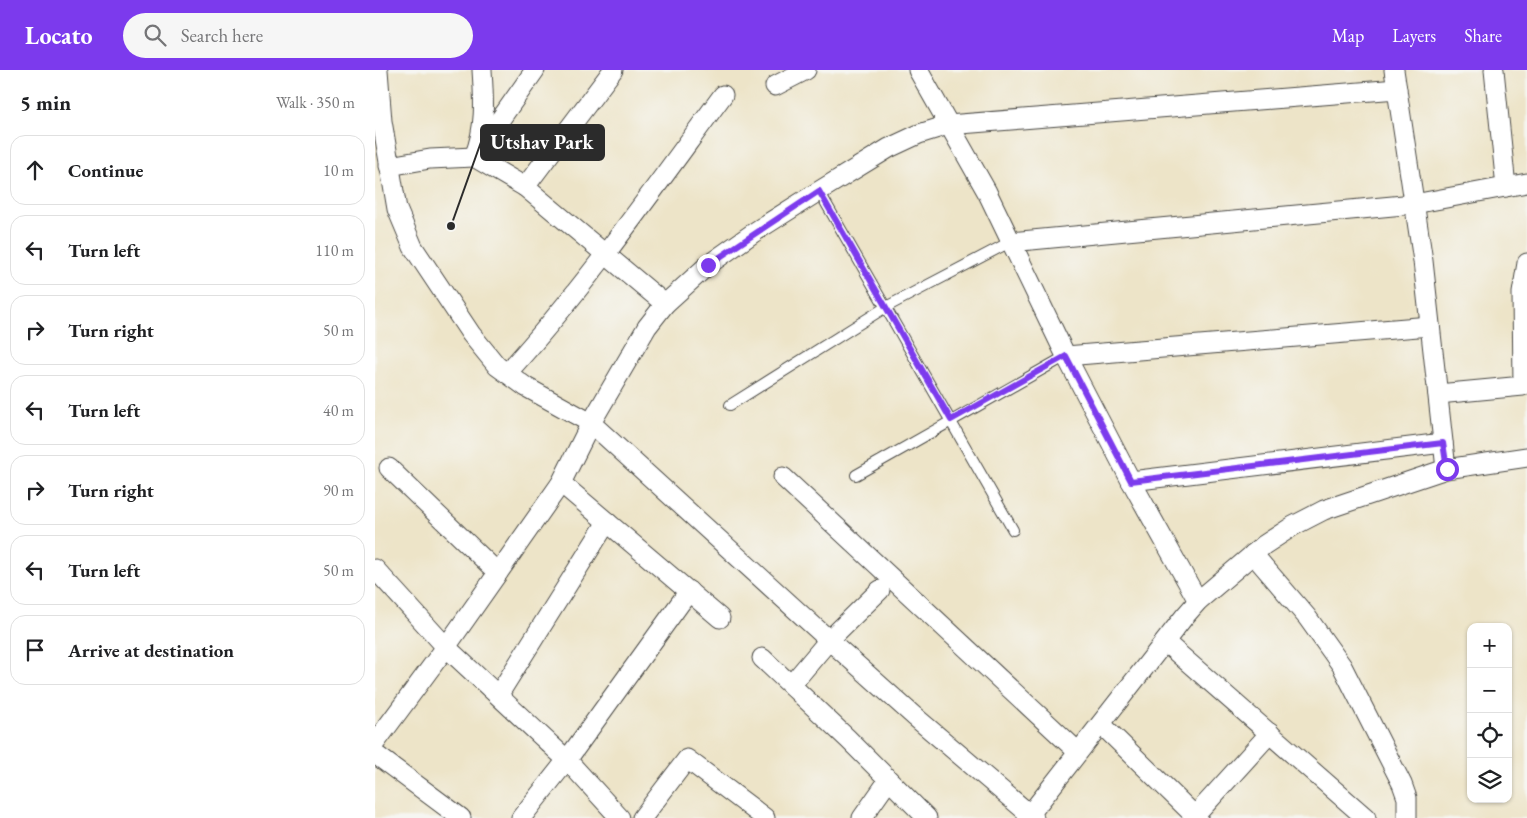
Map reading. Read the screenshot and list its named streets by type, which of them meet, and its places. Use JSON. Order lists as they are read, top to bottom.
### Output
{
  "places": ["Utshav Park"],
  "page": {
    "header": "Locato",
    "search": "Search here",
    "nav": ["Map", "Layers", "Share"],
    "heading": ["5 min", "Walk · 350 m"],
    "list": [
      ["Continue", "10 m"],
      ["Turn left", "110 m"],
      ["Turn right", "50 m"],
      ["Turn left", "40 m"],
      ["Turn right", "90 m"],
      ["Turn left", "50 m"],
      "Arrive at destination"
    ],
    "map_buttons": ["+", "−"]
  }
}
